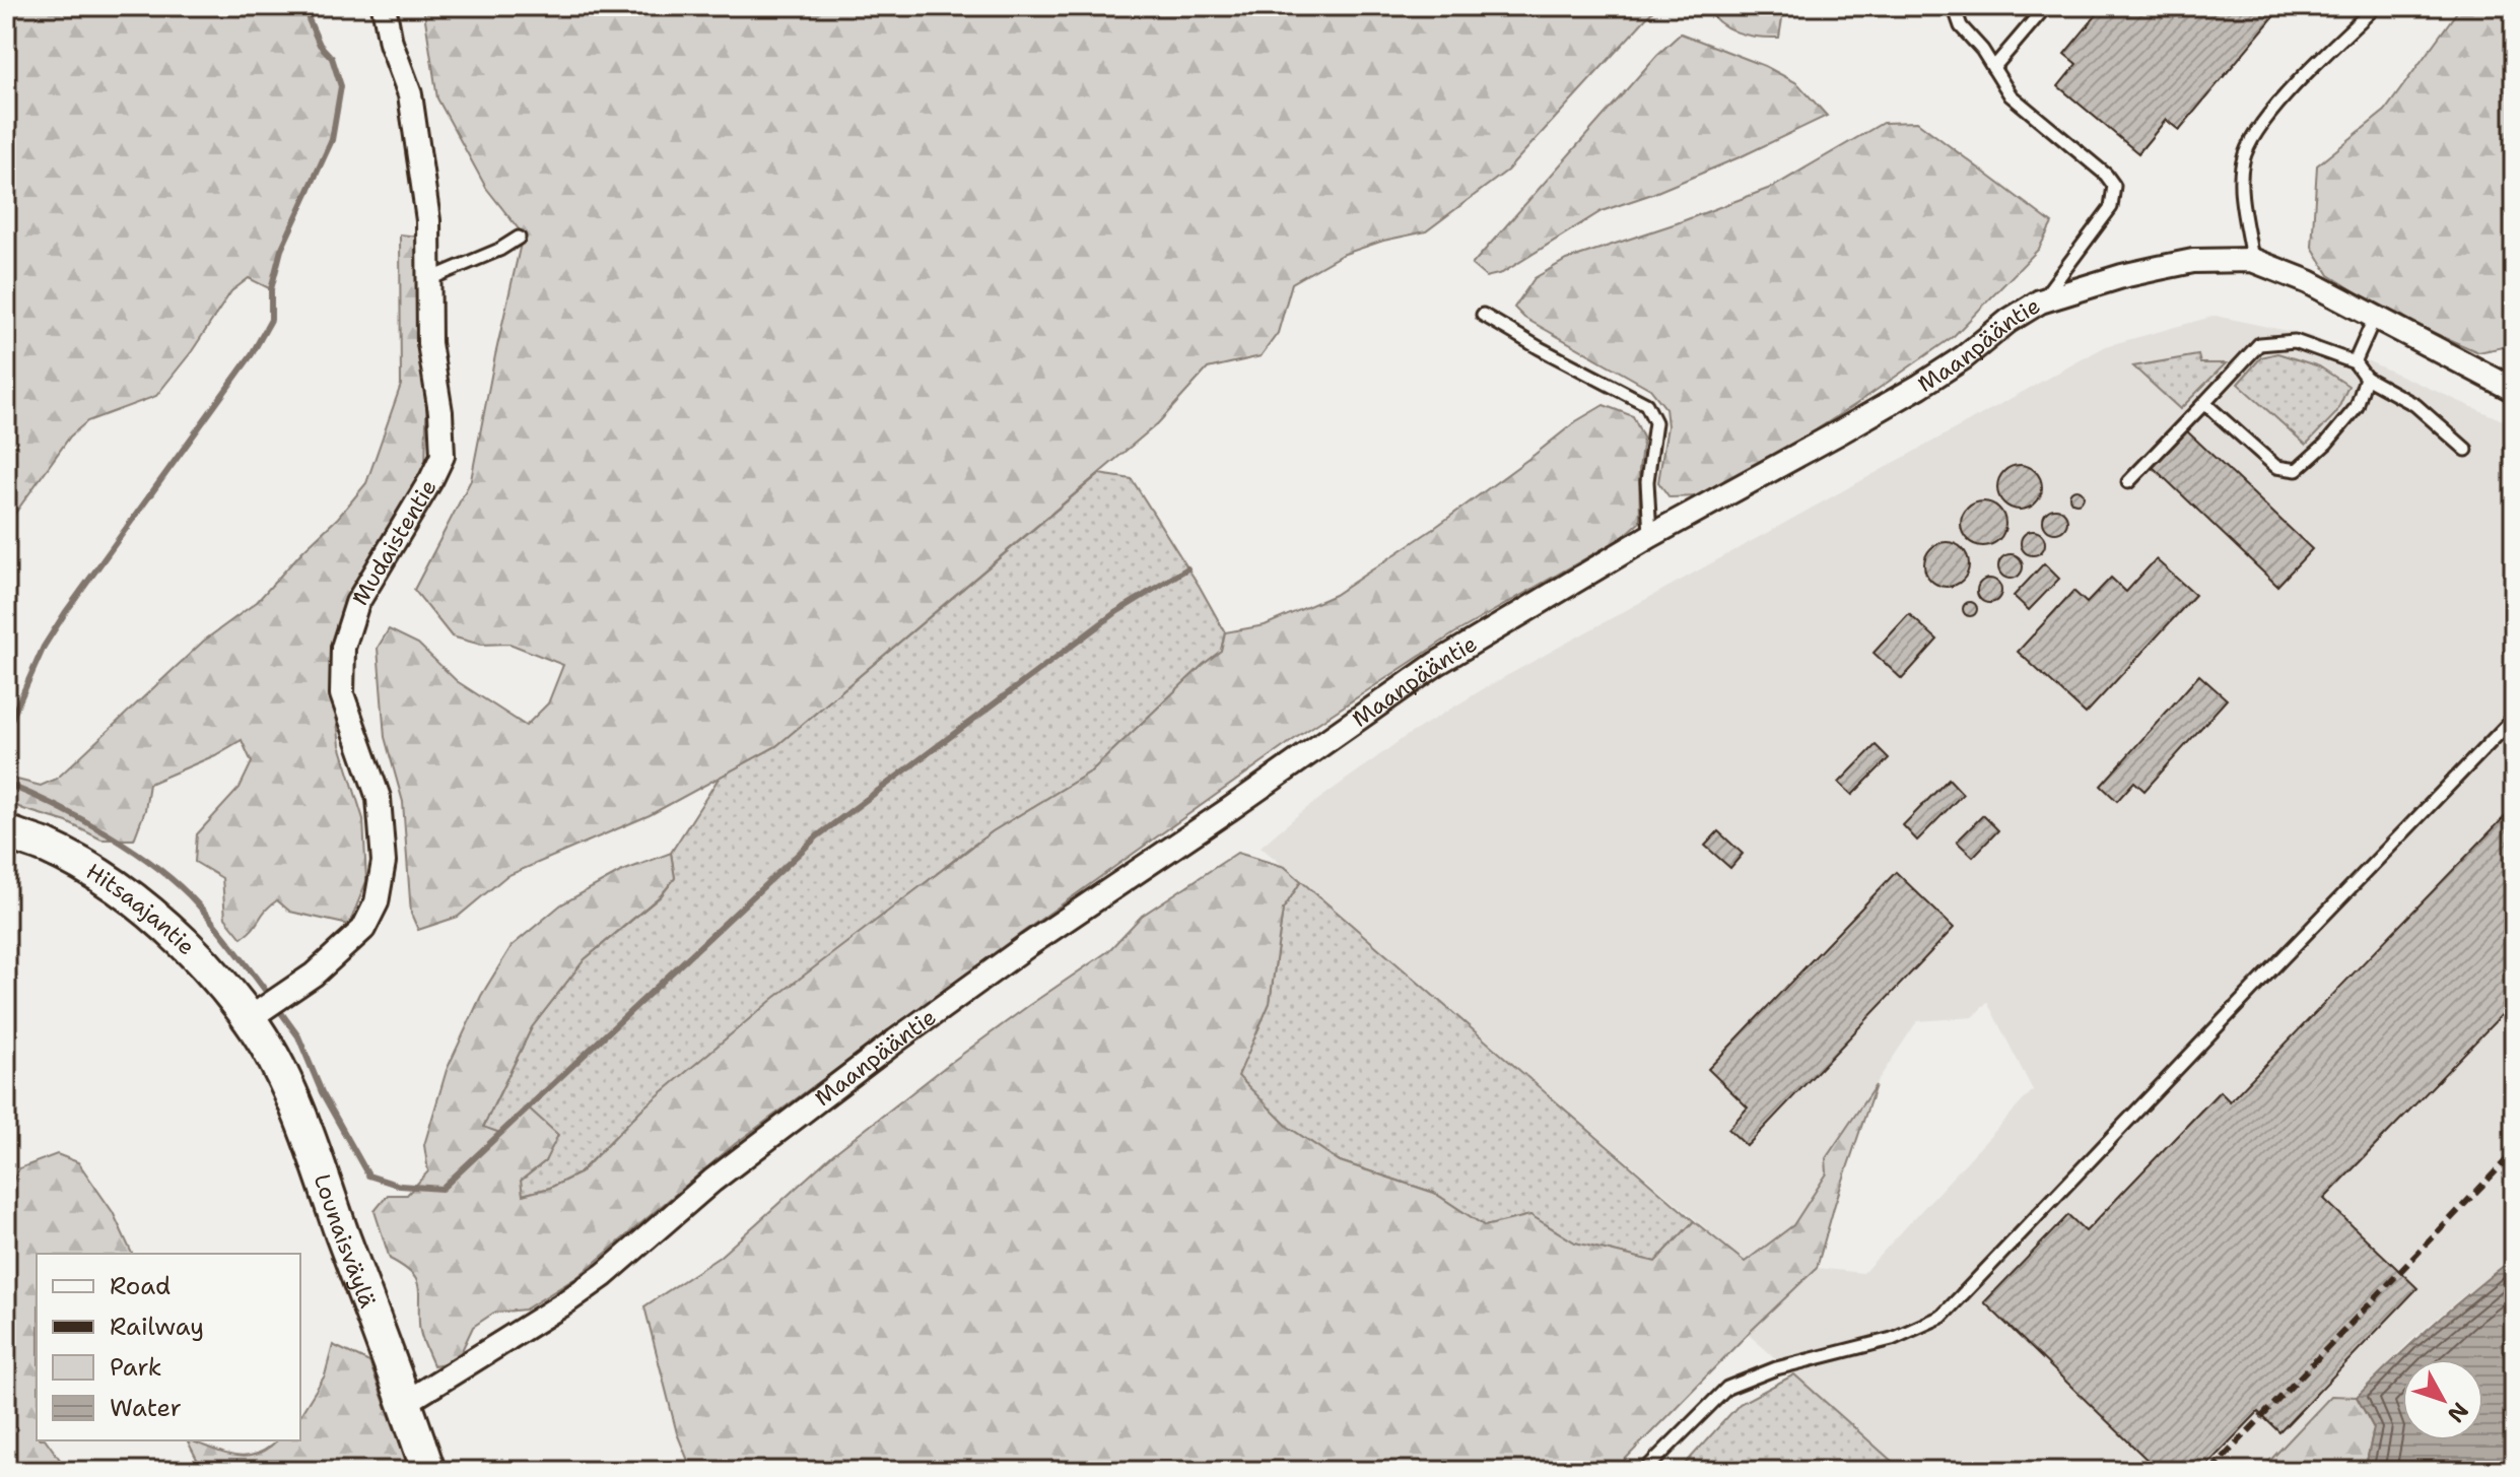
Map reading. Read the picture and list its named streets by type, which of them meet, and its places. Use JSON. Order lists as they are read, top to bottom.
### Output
{
  "streets": {
    "street": [
      "Maanpääntie",
      "Mudaistentie",
      "Hitsaajantie",
      "Lounaisväylä"
    ]
  },
  "crossings": [
    ["Maanpääntie", "Lounaisväylä"],
    ["Mudaistentie", "Hitsaajantie"],
    ["Mudaistentie", "Lounaisväylä"],
    ["Hitsaajantie", "Lounaisväylä"]
  ],
  "legend": [
    "Road",
    "Railway",
    "Park",
    "Water"
  ],
  "north": "bottom right"
}
